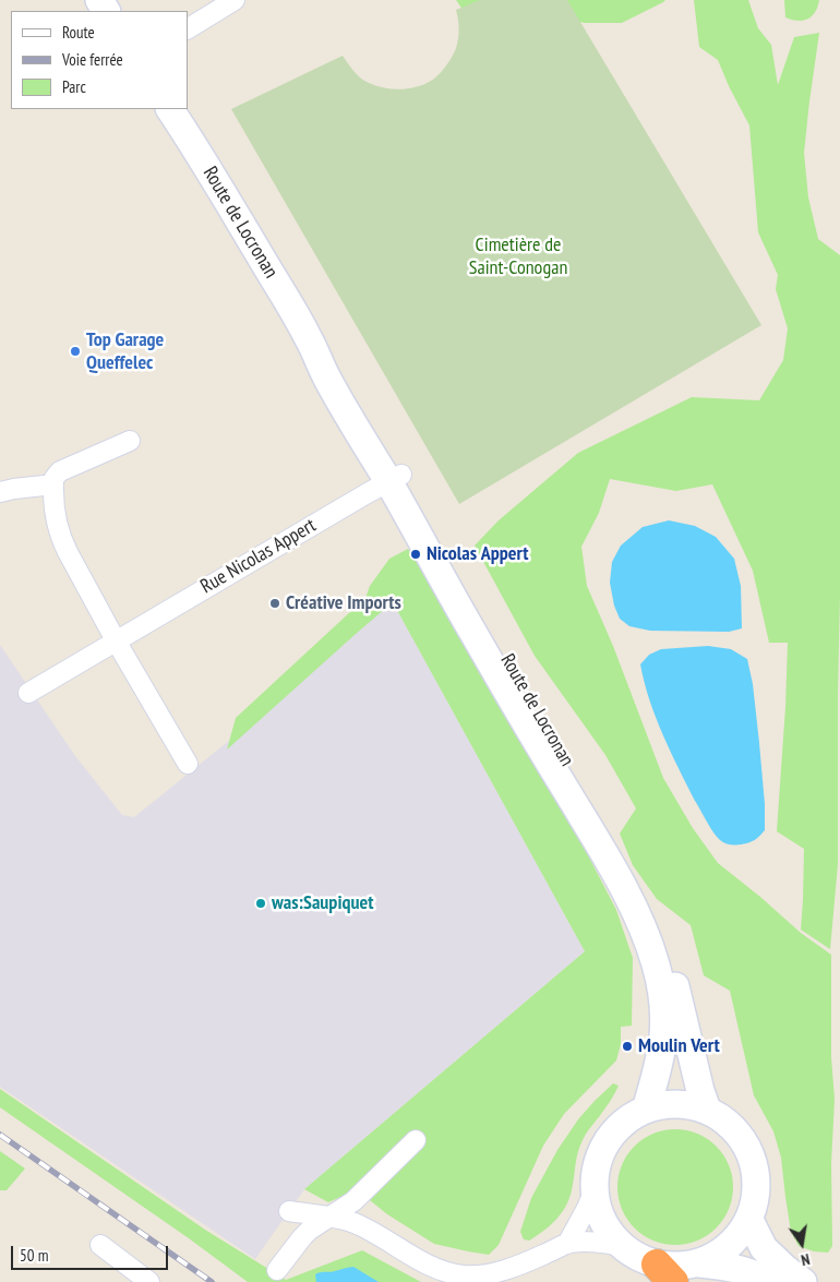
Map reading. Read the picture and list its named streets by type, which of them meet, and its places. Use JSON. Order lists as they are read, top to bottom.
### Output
{
  "streets": {
    "main road": ["Route de Locronan"],
    "street": ["Rue Nicolas Appert"]
  },
  "crossings": [
    ["Route de Locronan", "Rue Nicolas Appert"]
  ],
  "parks": ["Cimetière de Saint-Conogan"],
  "places": [
    "Top Garage Queffelec",
    "Nicolas Appert",
    "Créative Imports",
    "was:Saupiquet",
    "Moulin Vert"
  ],
  "legend": ["Route", "Voie ferrée", "Parc"],
  "scale_bar": "50 m",
  "north": "bottom"
}
